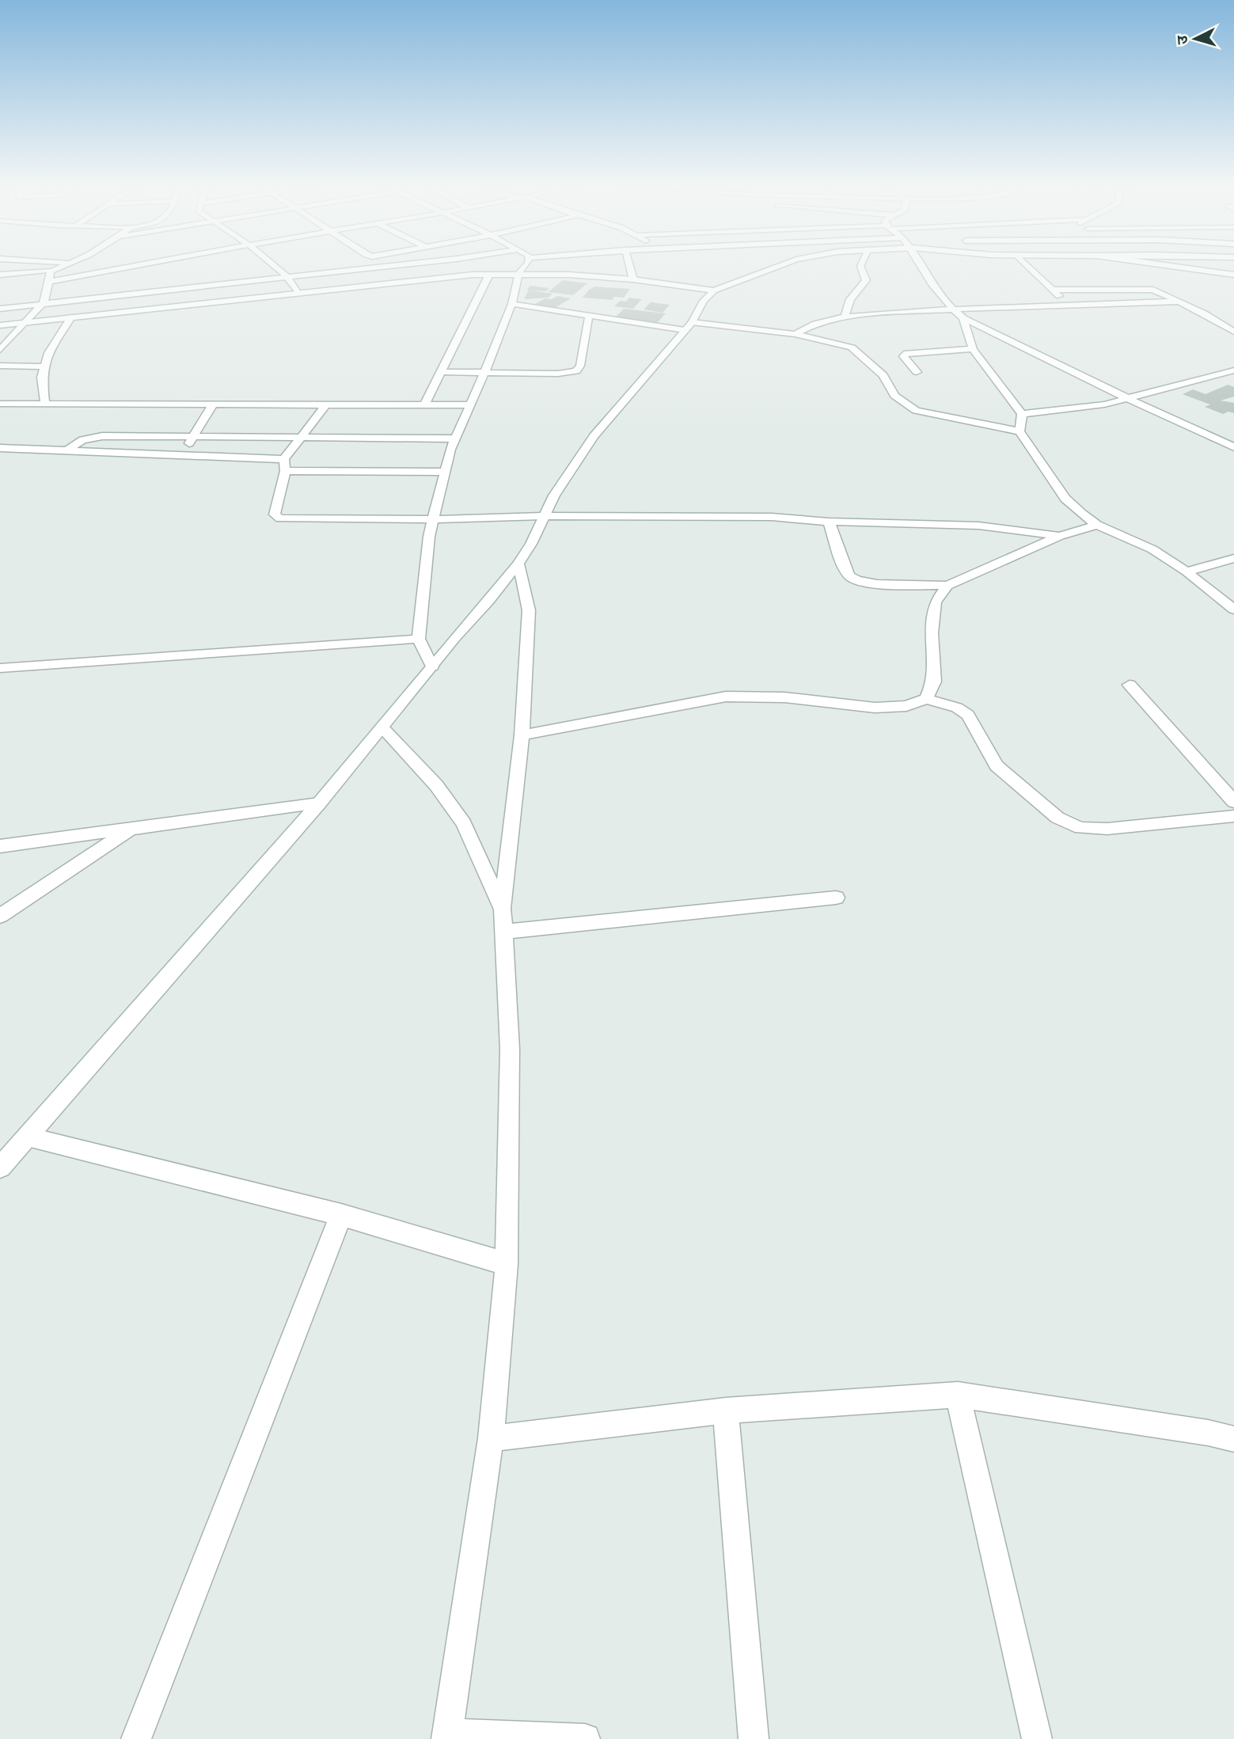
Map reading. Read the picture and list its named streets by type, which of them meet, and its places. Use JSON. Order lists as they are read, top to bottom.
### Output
{
  "north": "left"
}
